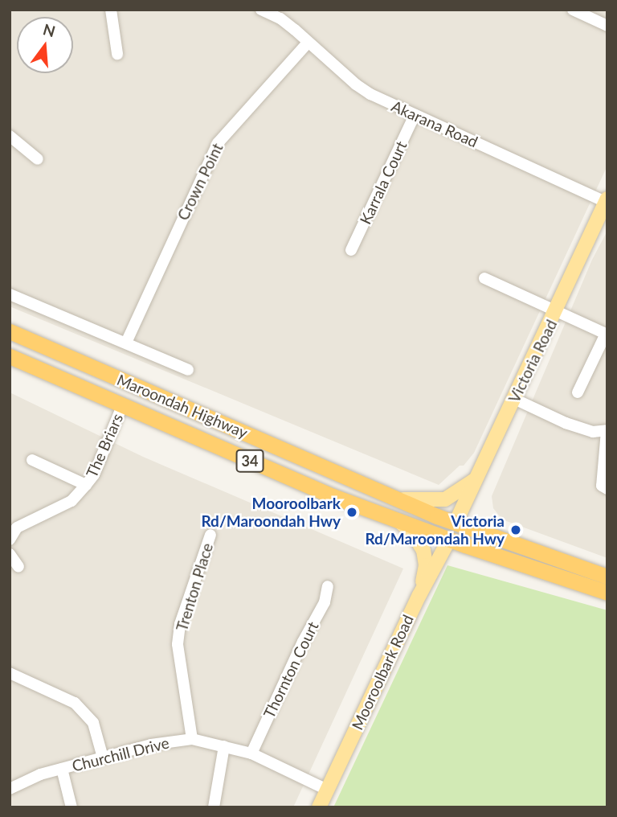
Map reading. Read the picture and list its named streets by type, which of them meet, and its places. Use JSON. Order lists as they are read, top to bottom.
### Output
{
  "streets": {
    "highway": ["Maroondah Highway", "34"],
    "main road": ["Victoria Road", "Mooroolbark Road"],
    "street": [
      "Akarana Road",
      "Crown Point",
      "Karrala Court",
      "The Briars",
      "Trenton Place",
      "Thornton Court",
      "Churchill Drive"
    ]
  },
  "crossings": [
    ["Akarana Road", "Crown Point"],
    ["Akarana Road", "Karrala Court"],
    ["Akarana Road", "Victoria Road"],
    ["Victoria Road", "Maroondah Highway"],
    ["Maroondah Highway", "The Briars"],
    ["Maroondah Highway", "Mooroolbark Road"],
    ["Trenton Place", "Churchill Drive"],
    ["Thornton Court", "Churchill Drive"],
    ["Mooroolbark Road", "Churchill Drive"]
  ],
  "places": ["Mooroolbark Rd/Maroondah Hwy", "Victoria Rd/Maroondah Hwy"],
  "north": "top"
}
